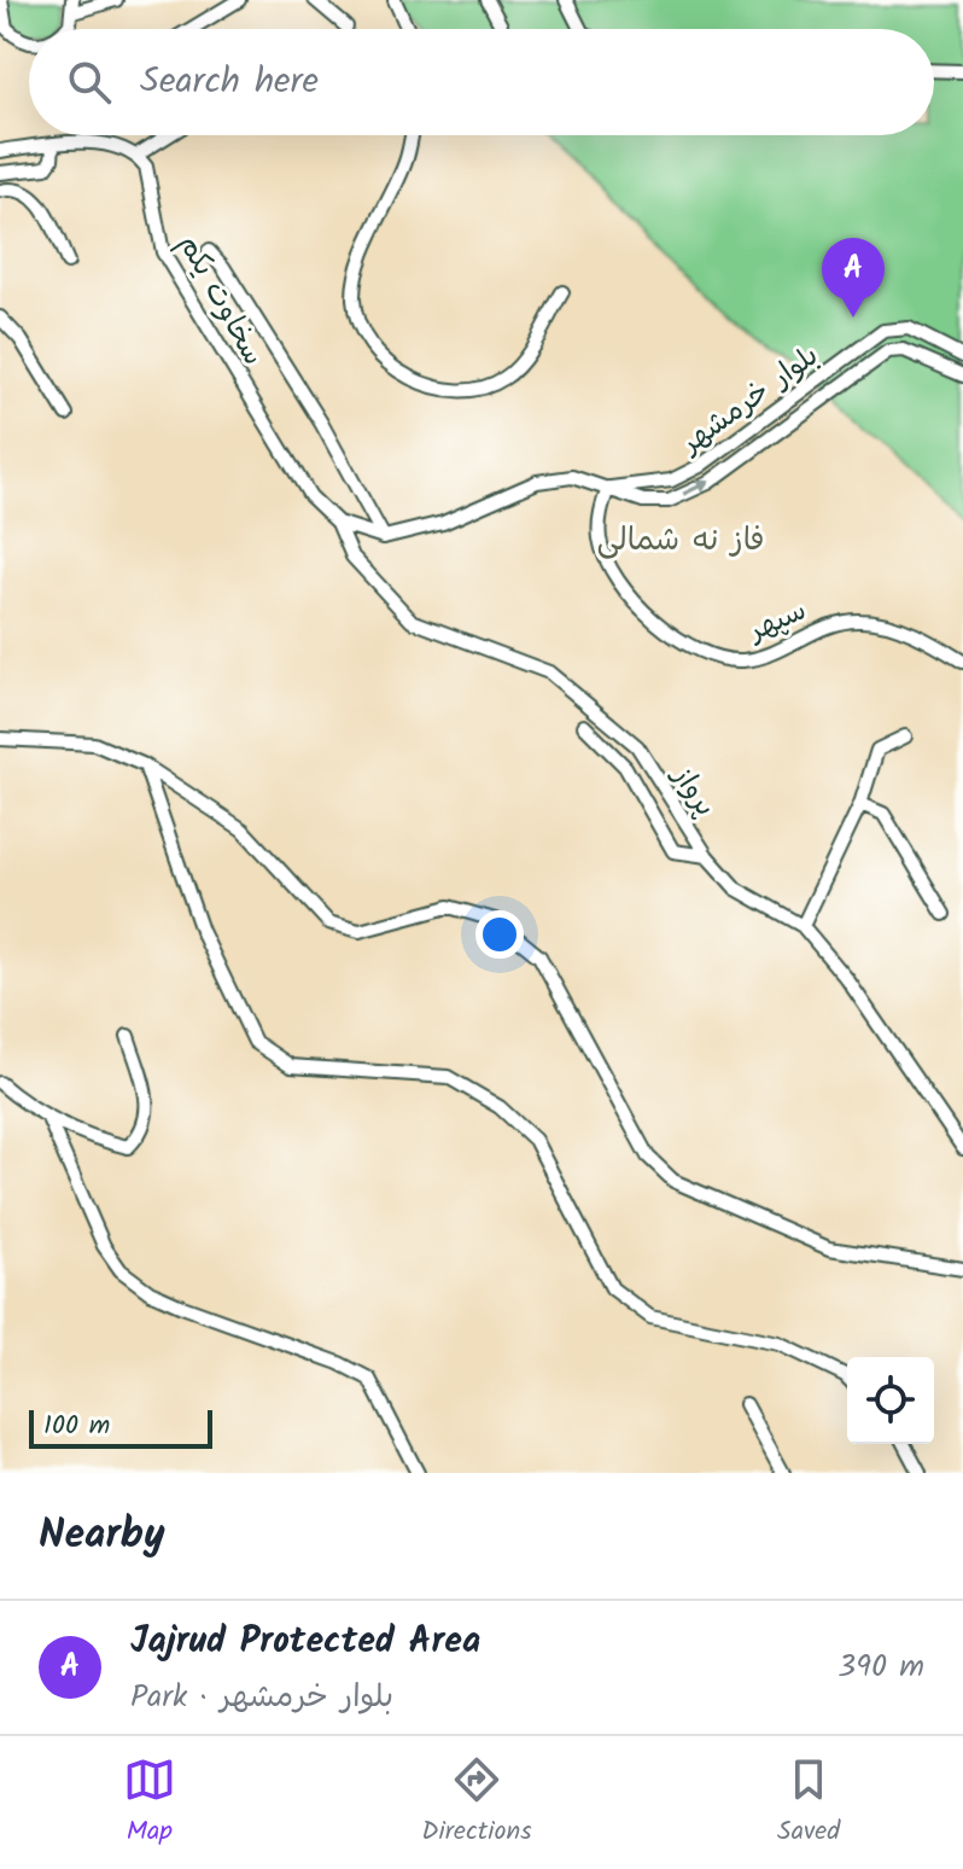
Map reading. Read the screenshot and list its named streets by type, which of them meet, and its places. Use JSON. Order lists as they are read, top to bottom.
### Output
{
  "streets": {
    "street": [
      "سخاوت یکم",
      "بلوار خرمشهر",
      "سپهر",
      "پرواز"
    ]
  },
  "crossings": [
    ["سخاوت یکم", "پرواز"],
    ["بلوار خرمشهر", "سپهر"]
  ],
  "districts": ["فاز نه شمالی"],
  "scale_bar": "100 m",
  "page": {
    "search": "Search here",
    "pins": "A",
    "scale": "100 m",
    "heading": "Nearby",
    "list": [
      {
        "mark": "A",
        "name": "Jajrud Protected Area",
        "note": "Park · بلوار خرمشهر",
        "value": "390 m"
      }
    ],
    "nav": ["Map", "Directions", "Saved"]
  }
}
